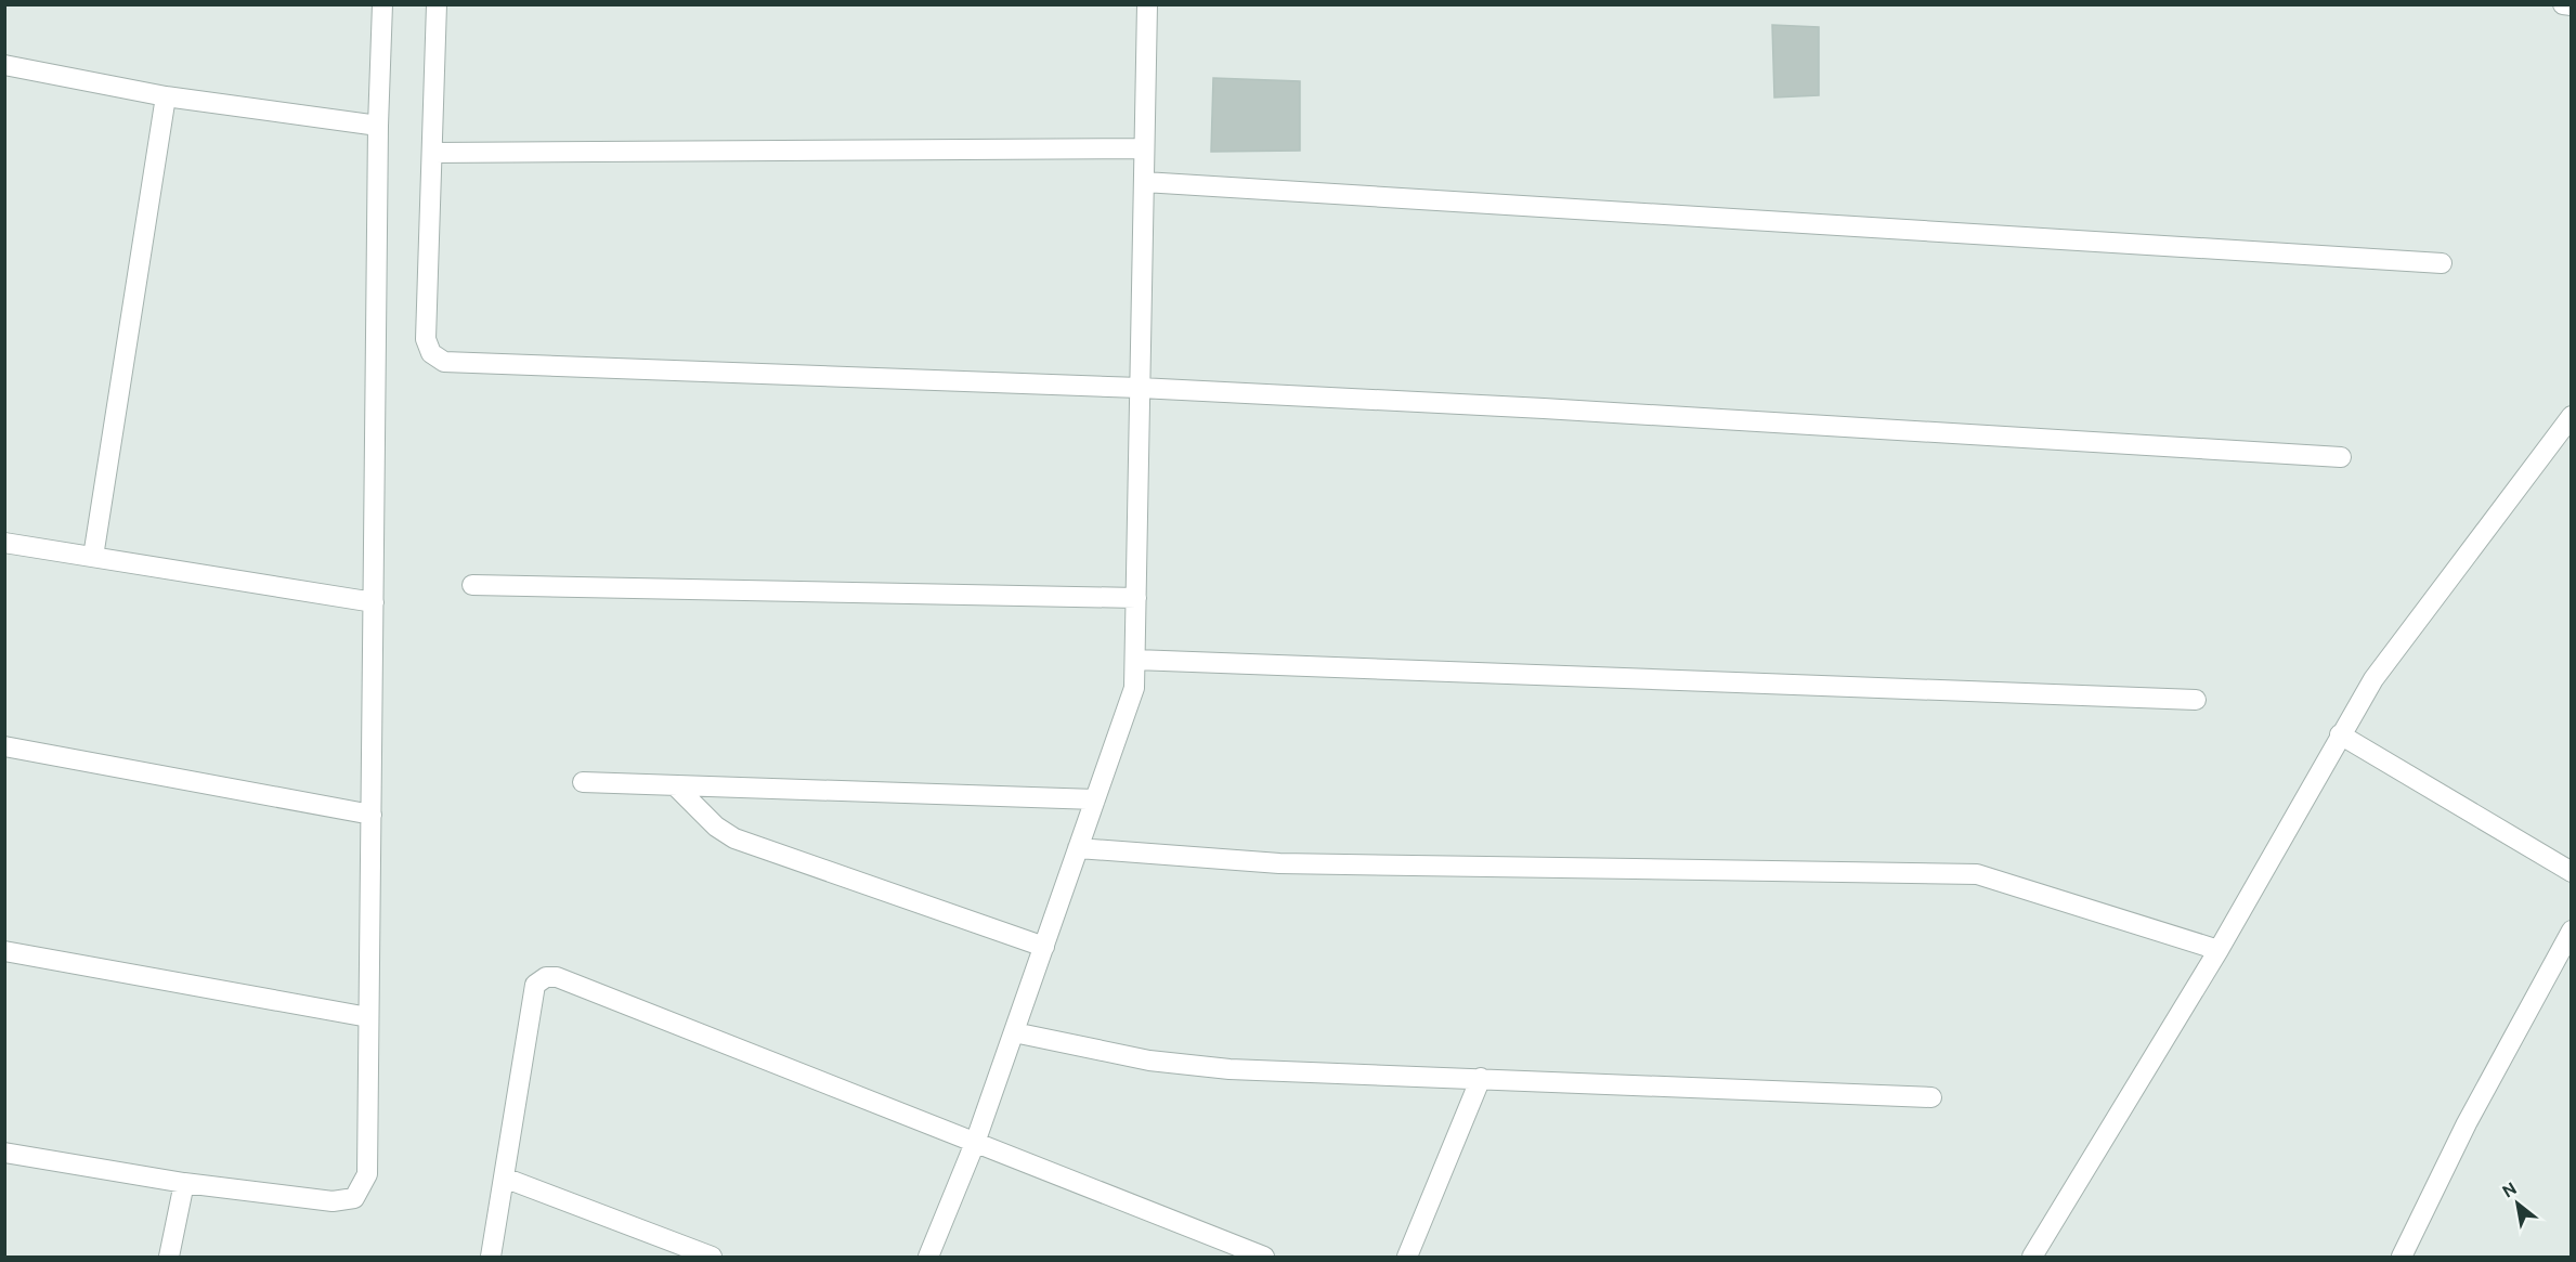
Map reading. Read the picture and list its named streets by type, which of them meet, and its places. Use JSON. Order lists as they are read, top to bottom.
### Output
{
  "north": "top left"
}
